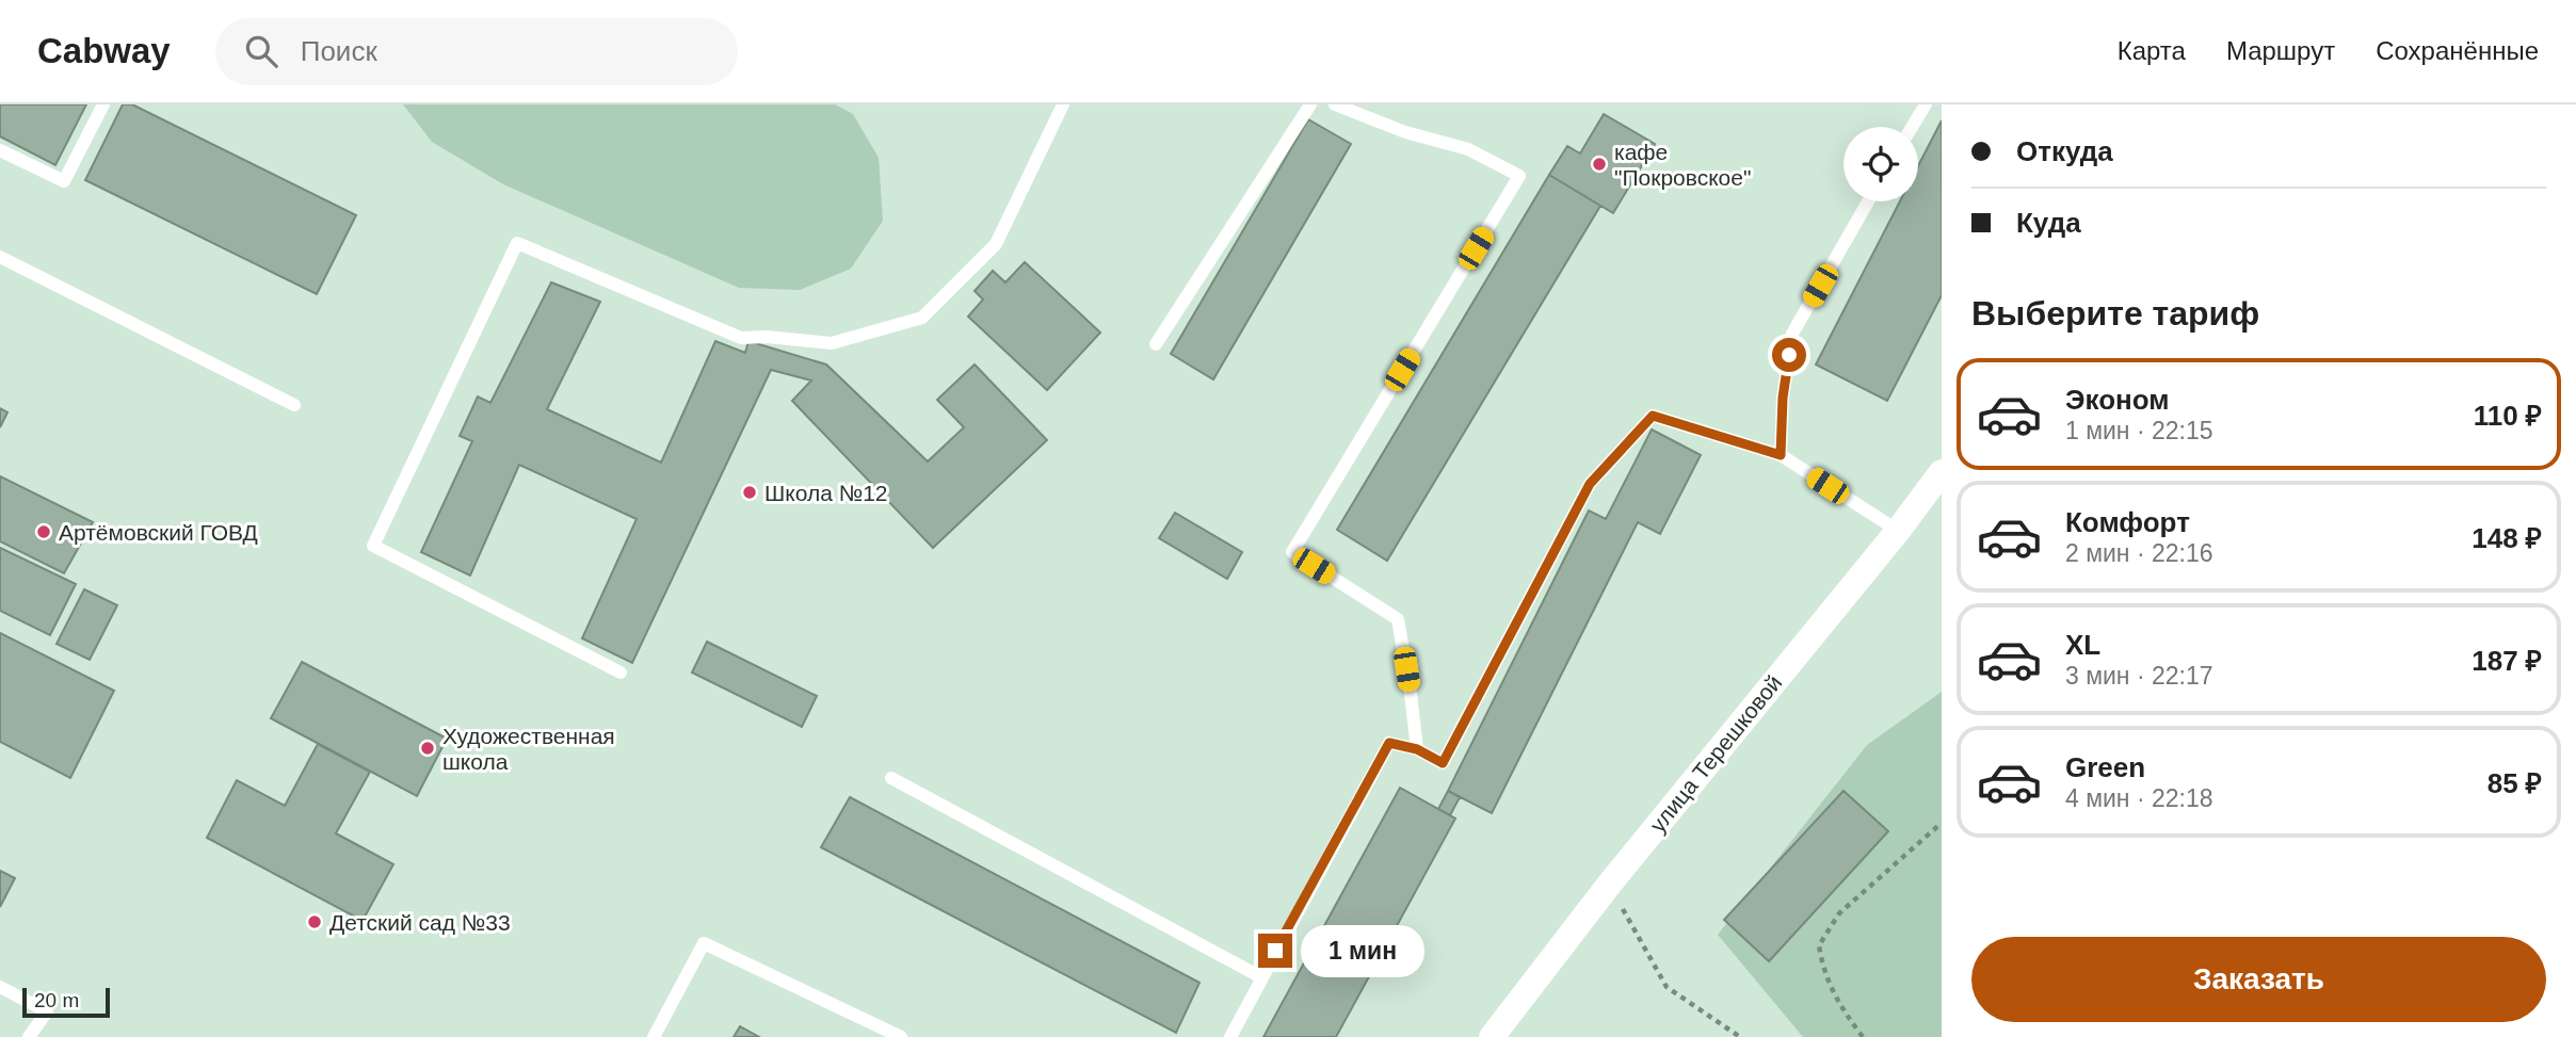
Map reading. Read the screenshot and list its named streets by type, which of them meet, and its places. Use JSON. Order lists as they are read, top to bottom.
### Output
{
  "streets": {
    "street": ["улица Терешковой"]
  },
  "places": [
    "кафе \"Покровское\"",
    "Школа №12",
    "Артёмовский ГОВД",
    "Художественная школа",
    "Детский сад №33"
  ],
  "scale_bar": "20 m",
  "page": {
    "header": "Cabway",
    "search": "Поиск",
    "nav": ["Карта", "Маршрут", "Сохранённые"],
    "banner": ["Откуда", "Куда"],
    "heading": "Выберите тариф",
    "list": [
      {
        "name": "Эконом",
        "note": "1 мин · 22:15",
        "value": "110 ₽"
      },
      {
        "name": "Комфорт",
        "note": "2 мин · 22:16",
        "value": "148 ₽"
      },
      {
        "name": "XL",
        "note": "3 мин · 22:17",
        "value": "187 ₽"
      },
      {
        "name": "Green",
        "note": "4 мин · 22:18",
        "value": "85 ₽"
      }
    ],
    "buttons": "Заказать",
    "bubble": "1 мин",
    "scale": "20 m"
  }
}
